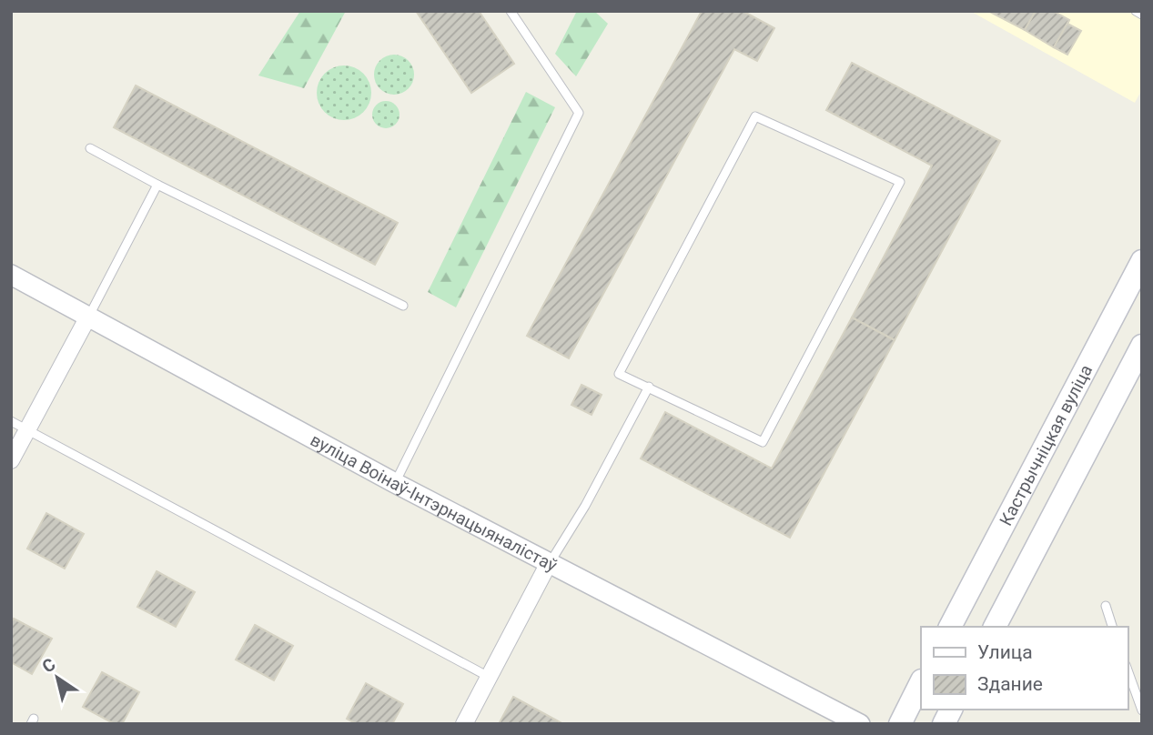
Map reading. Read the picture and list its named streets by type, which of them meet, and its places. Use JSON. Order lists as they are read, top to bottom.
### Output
{
  "streets": {
    "main road": ["Кастрычніцкая вуліца"],
    "street": ["вуліца Воінаў-Інтэрнацыяналістаў"]
  },
  "legend": ["Улица", "Здание"],
  "north": "top left"
}
